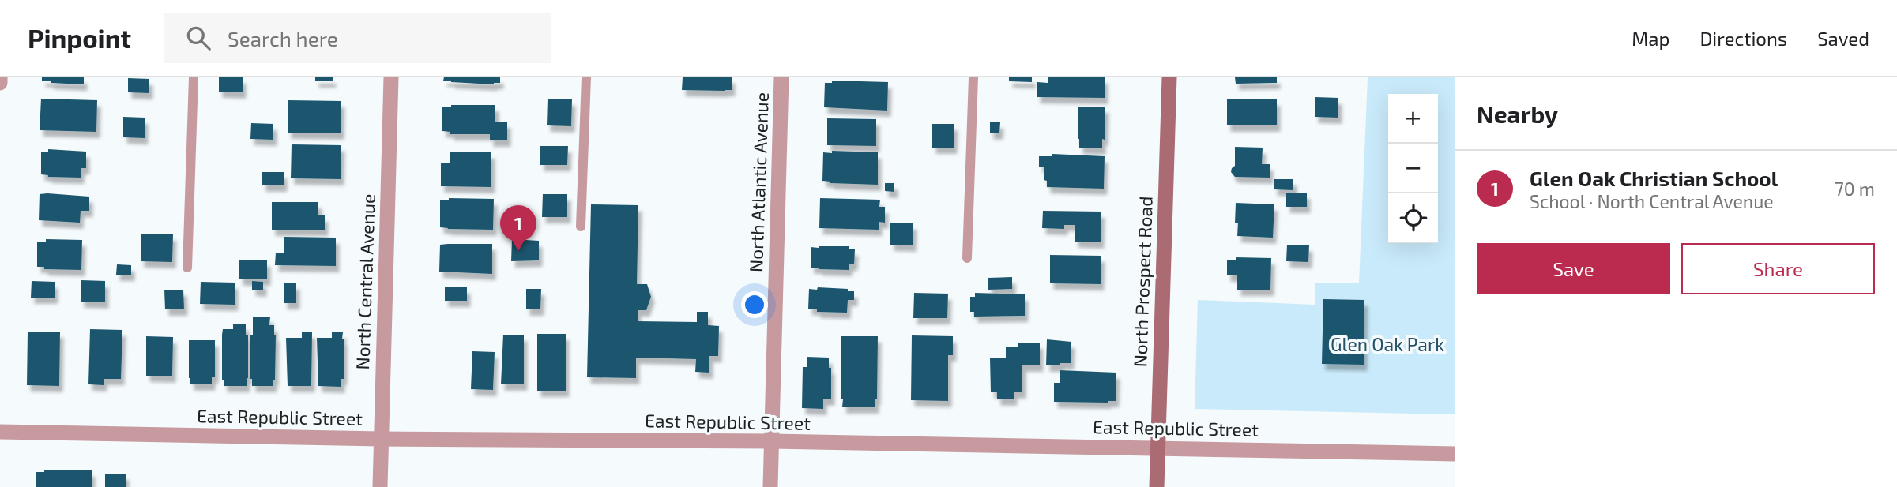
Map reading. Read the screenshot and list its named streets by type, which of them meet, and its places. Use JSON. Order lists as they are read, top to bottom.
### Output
{
  "streets": {
    "main road": ["North Prospect Road"],
    "street": ["North Atlantic Avenue", "North Central Avenue", "East Republic Street"]
  },
  "crossings": [
    ["North Atlantic Avenue", "East Republic Street"],
    ["North Central Avenue", "East Republic Street"],
    ["North Prospect Road", "East Republic Street"]
  ],
  "parks": ["Glen Oak Park"],
  "page": {
    "header": "Pinpoint",
    "search": "Search here",
    "nav": ["Map", "Directions", "Saved"],
    "heading": "Nearby",
    "map_buttons": ["+", "−"],
    "list": [
      {
        "mark": "1",
        "name": "Glen Oak Christian School",
        "note": "School · North Central Avenue",
        "value": "70 m"
      }
    ],
    "pins": "1",
    "buttons": ["Save", "Share"]
  }
}
